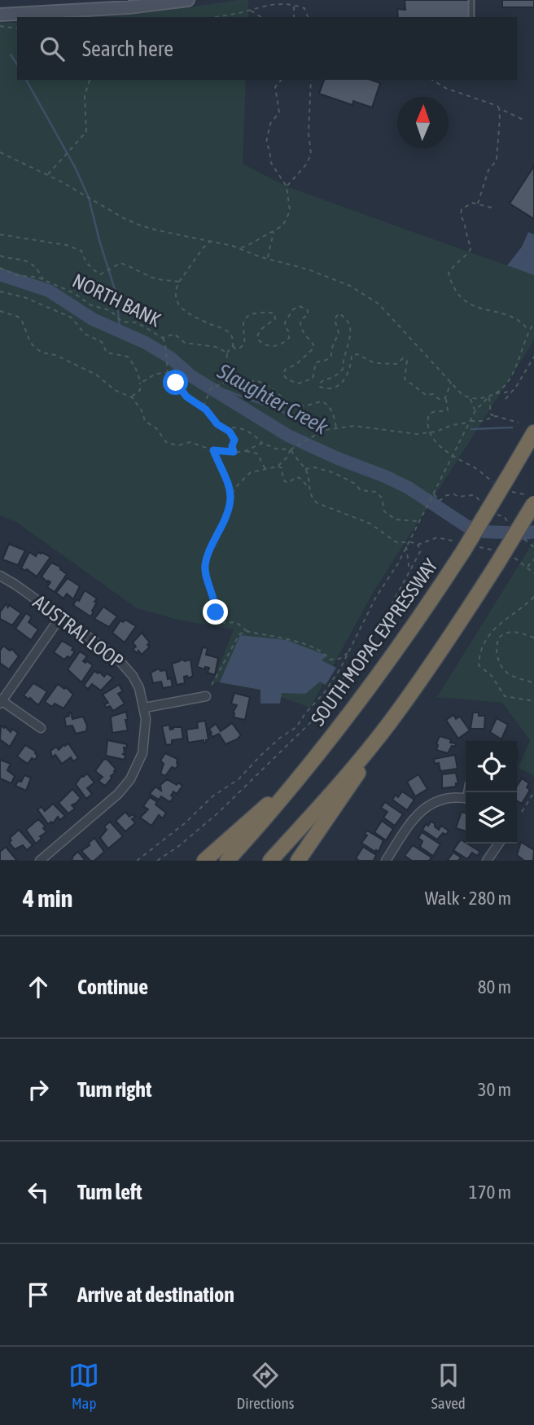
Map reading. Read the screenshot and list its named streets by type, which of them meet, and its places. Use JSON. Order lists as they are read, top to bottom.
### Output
{
  "streets": {
    "highway": ["SOUTH MOPAC EXPRESSWAY"],
    "street": ["AUSTRAL LOOP"],
    "path": ["NORTH BANK"]
  },
  "water": ["Slaughter Creek"],
  "north": "top",
  "page": {
    "search": "Search here",
    "heading": ["4 min", "Walk · 280 m"],
    "list": [
      ["Continue", "80 m"],
      ["Turn right", "30 m"],
      ["Turn left", "170 m"],
      "Arrive at destination"
    ],
    "nav": ["Map", "Directions", "Saved"]
  }
}
